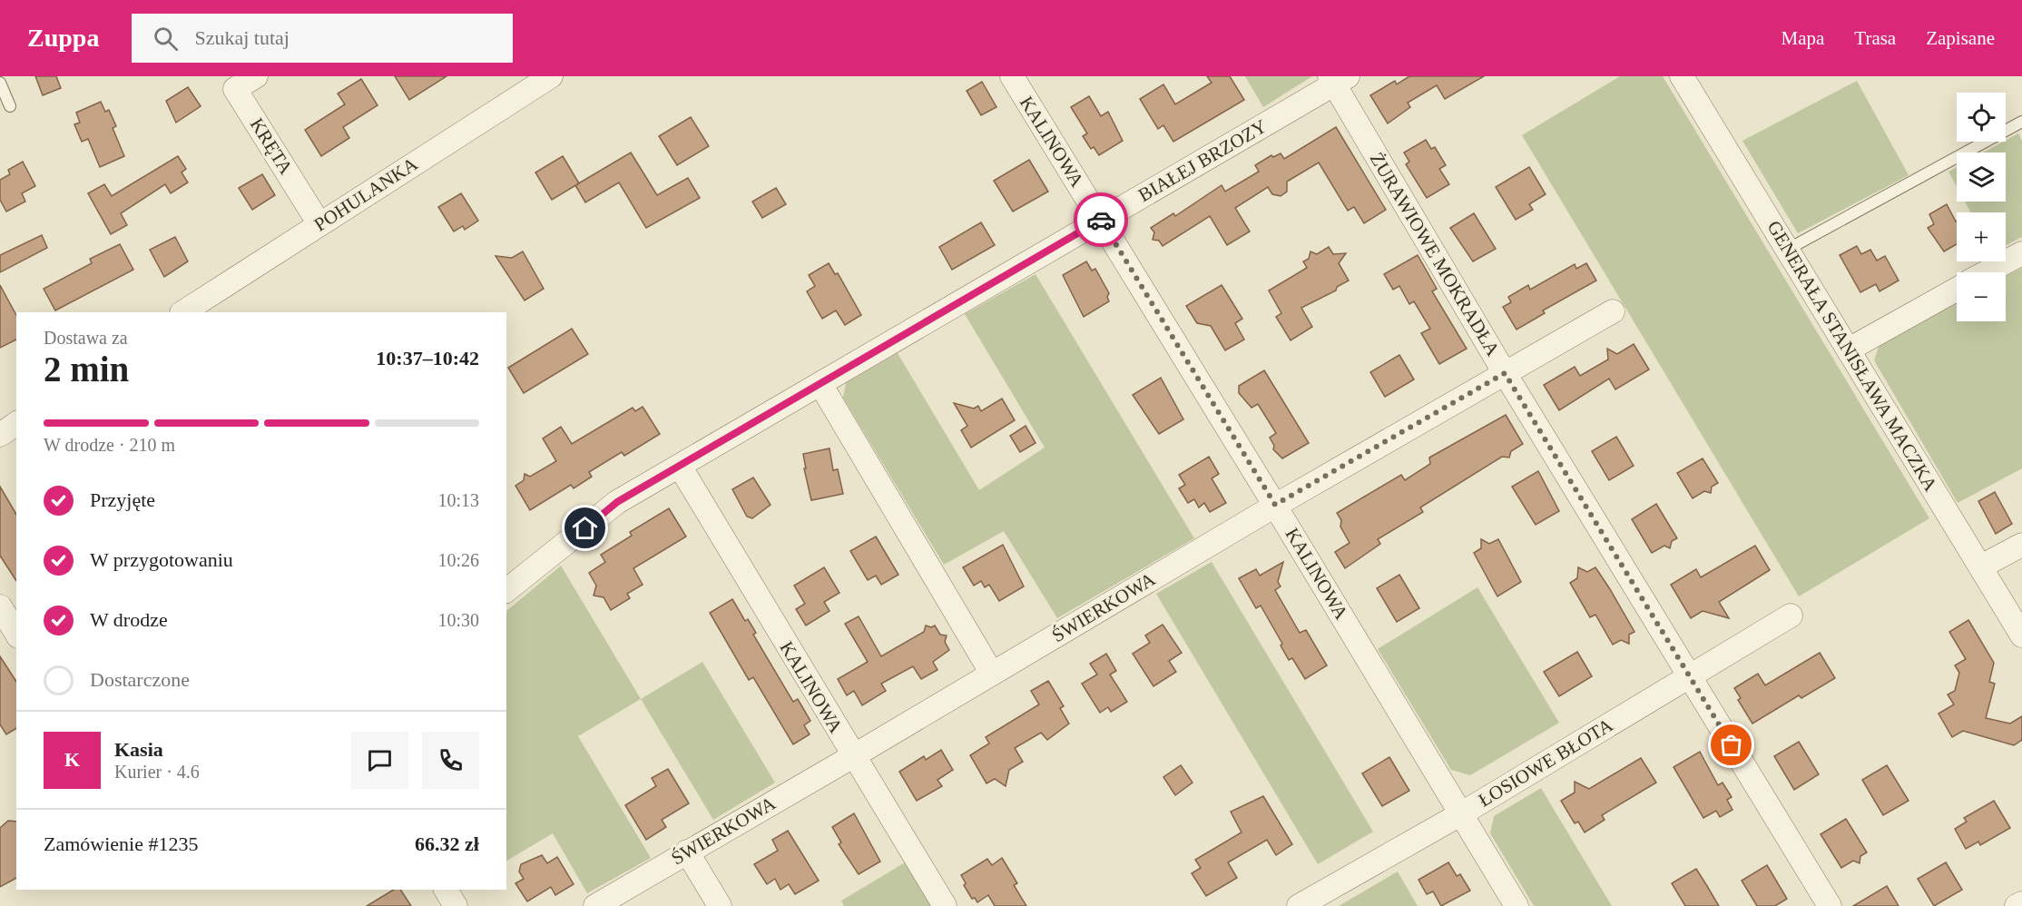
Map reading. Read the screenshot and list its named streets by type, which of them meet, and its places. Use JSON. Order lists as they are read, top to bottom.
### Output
{
  "streets": {
    "street": [
      "KALINOWA",
      "KRĘTA",
      "BIAŁEJ BRZOZY",
      "POHULANKA",
      "ŻURAWIOWE MOKRADŁA",
      "GENERAŁA STANISŁAWA MACZKA",
      "ŚWIERKOWA",
      "ŁOSIOWE BŁOTA"
    ]
  },
  "crossings": [
    ["KALINOWA", "BIAŁEJ BRZOZY"],
    ["KALINOWA", "ŚWIERKOWA"],
    ["KALINOWA", "ŁOSIOWE BŁOTA"],
    ["KRĘTA", "POHULANKA"],
    ["BIAŁEJ BRZOZY", "ŻURAWIOWE MOKRADŁA"],
    ["ŻURAWIOWE MOKRADŁA", "ŚWIERKOWA"],
    ["ŻURAWIOWE MOKRADŁA", "ŁOSIOWE BŁOTA"]
  ],
  "page": {
    "header": "Zuppa",
    "search": "Szukaj tutaj",
    "nav": ["Mapa", "Trasa", "Zapisane"],
    "map_buttons": ["+", "−"],
    "heading": ["2 min", "Dostawa za", "10:37–10:42"],
    "panel": [
      "Kasia",
      "Kurier · 4.6",
      "Zamówienie #1235",
      "66.32 zł"
    ],
    "bar": "W drodze · 210 m",
    "list": [
      ["Przyjęte", "10:13"],
      ["W przygotowaniu", "10:26"],
      ["W drodze", "10:30"],
      "Dostarczone"
    ],
    "round": "K"
  }
}
